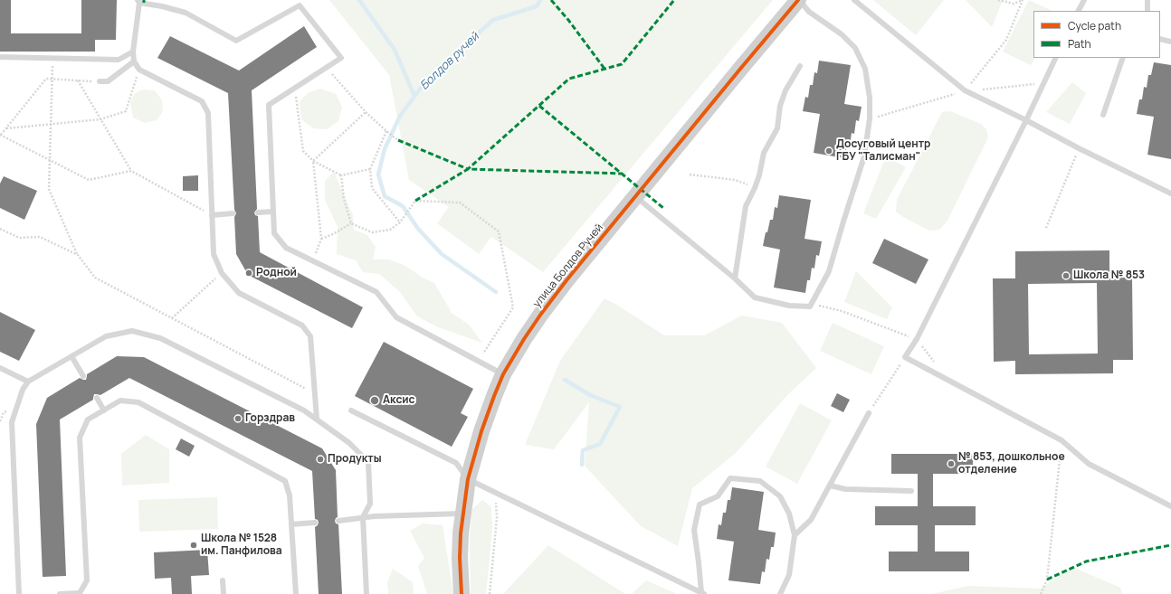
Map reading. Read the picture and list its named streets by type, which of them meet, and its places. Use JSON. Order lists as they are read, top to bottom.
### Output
{
  "streets": {
    "street": ["улица Болдов Ручей"]
  },
  "water": ["Болдов ручей"],
  "places": [
    "Досуговый центр ГБУ \"Талисман\"",
    "Родной",
    "Школа № 853",
    "Аксис",
    "Горздрав",
    "Продукты",
    "№ 853, дошкольное отделение",
    "Школа № 1528 им. Панфилова"
  ],
  "legend": ["Cycle path", "Path"]
}
